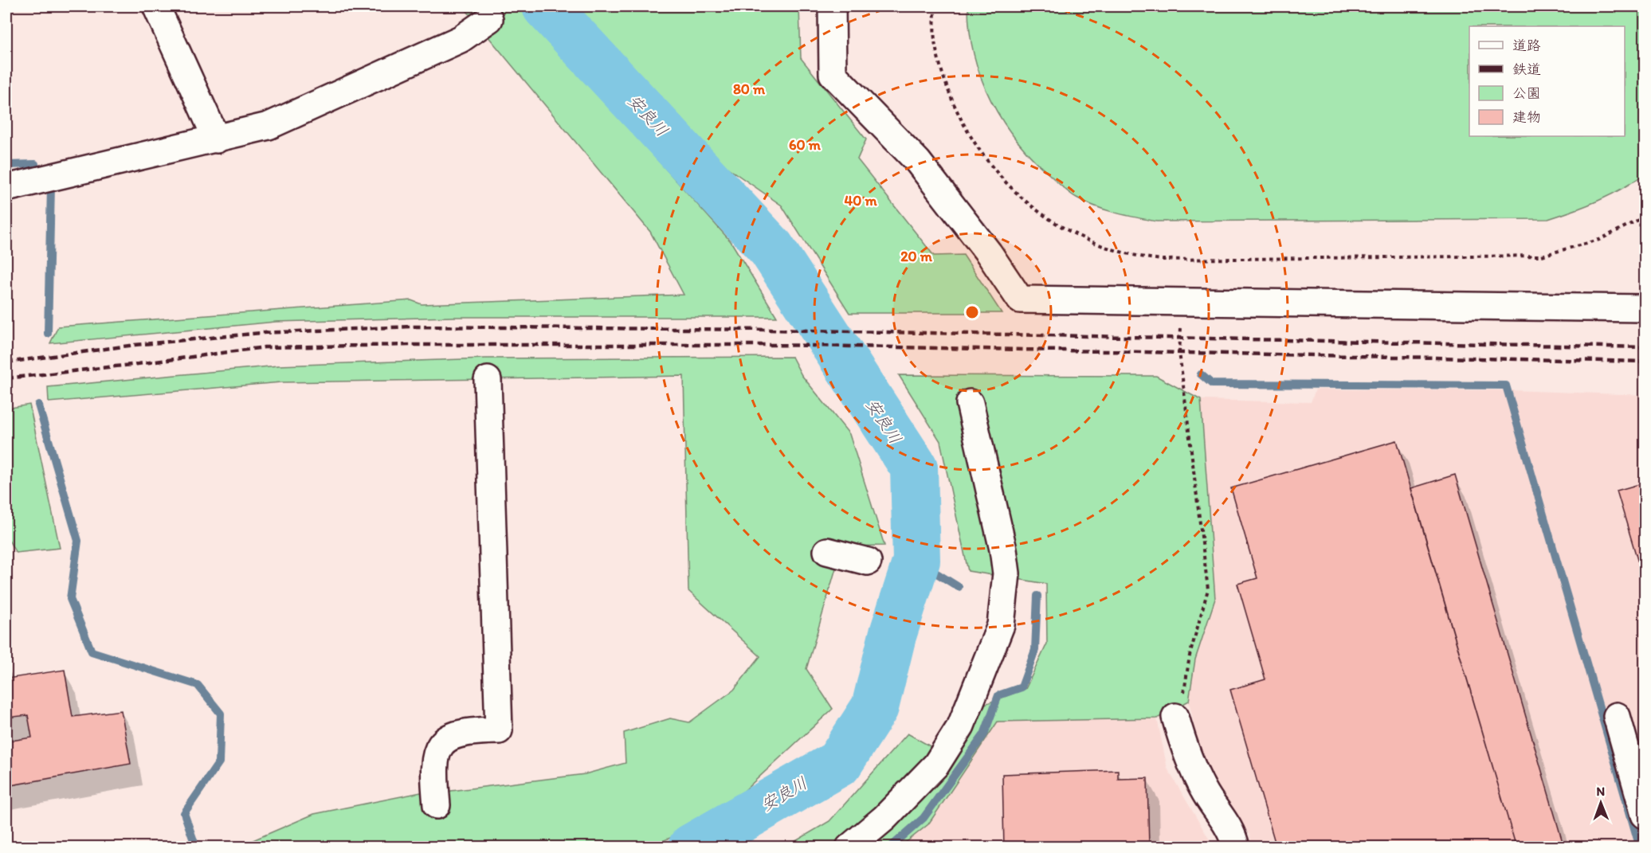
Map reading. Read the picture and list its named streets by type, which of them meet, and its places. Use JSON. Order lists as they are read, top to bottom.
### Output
{
  "water": ["安良川"],
  "legend": [
    "道路",
    "鉄道",
    "公園",
    "建物"
  ],
  "north": "top",
  "rings": [
    "80 m",
    "60 m",
    "40 m",
    "20 m"
  ]
}
